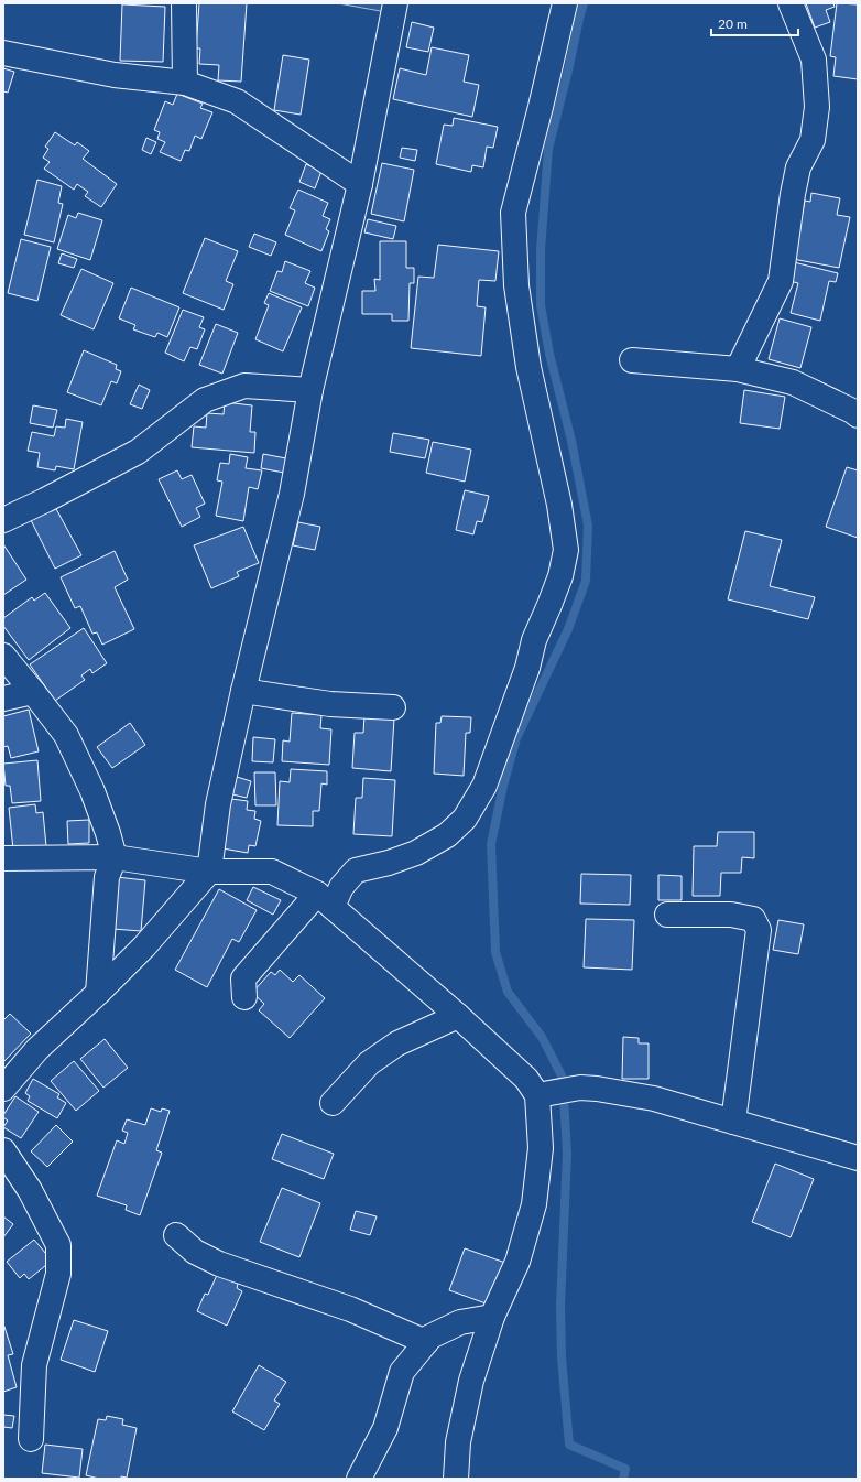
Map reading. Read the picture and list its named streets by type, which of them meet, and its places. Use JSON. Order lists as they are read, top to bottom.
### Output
{
  "scale_bar": "20 m"
}
